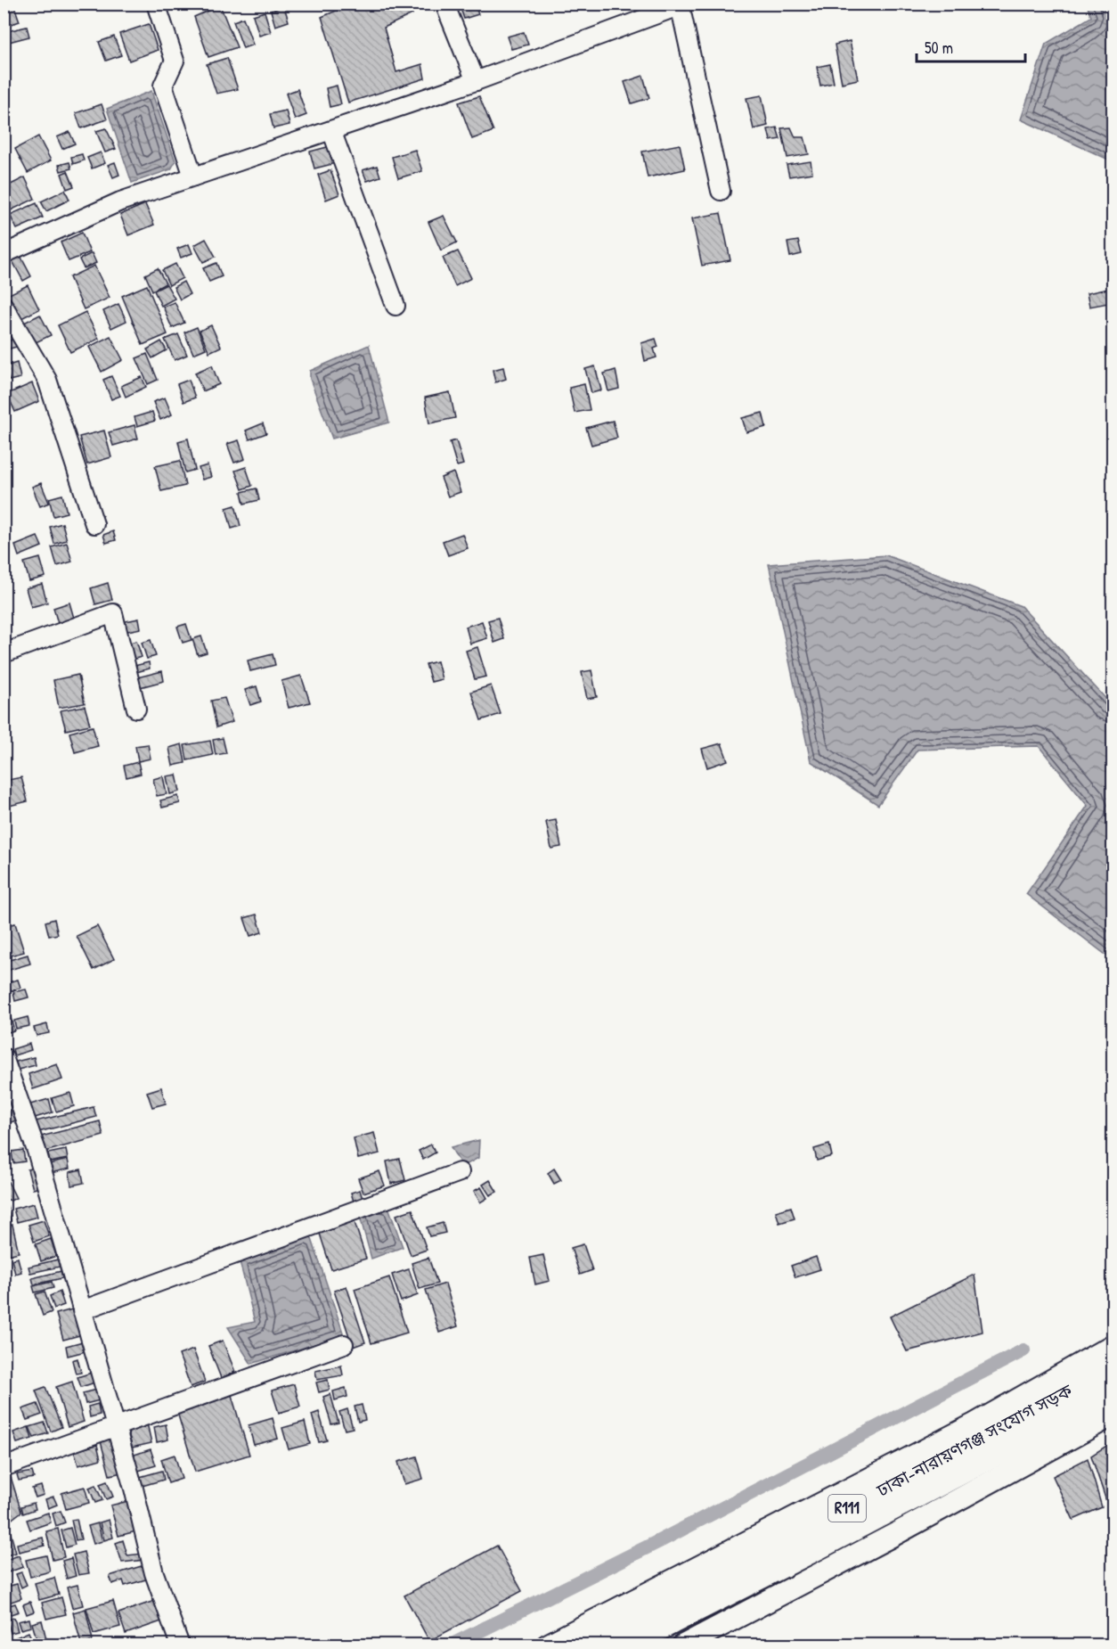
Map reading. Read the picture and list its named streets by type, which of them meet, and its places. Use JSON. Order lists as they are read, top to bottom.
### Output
{
  "streets": {
    "main road": ["ঢাকা-নারায়ণগঞ্জ সংযোগ সড়ক", "R111"]
  },
  "scale_bar": "50 m"
}
